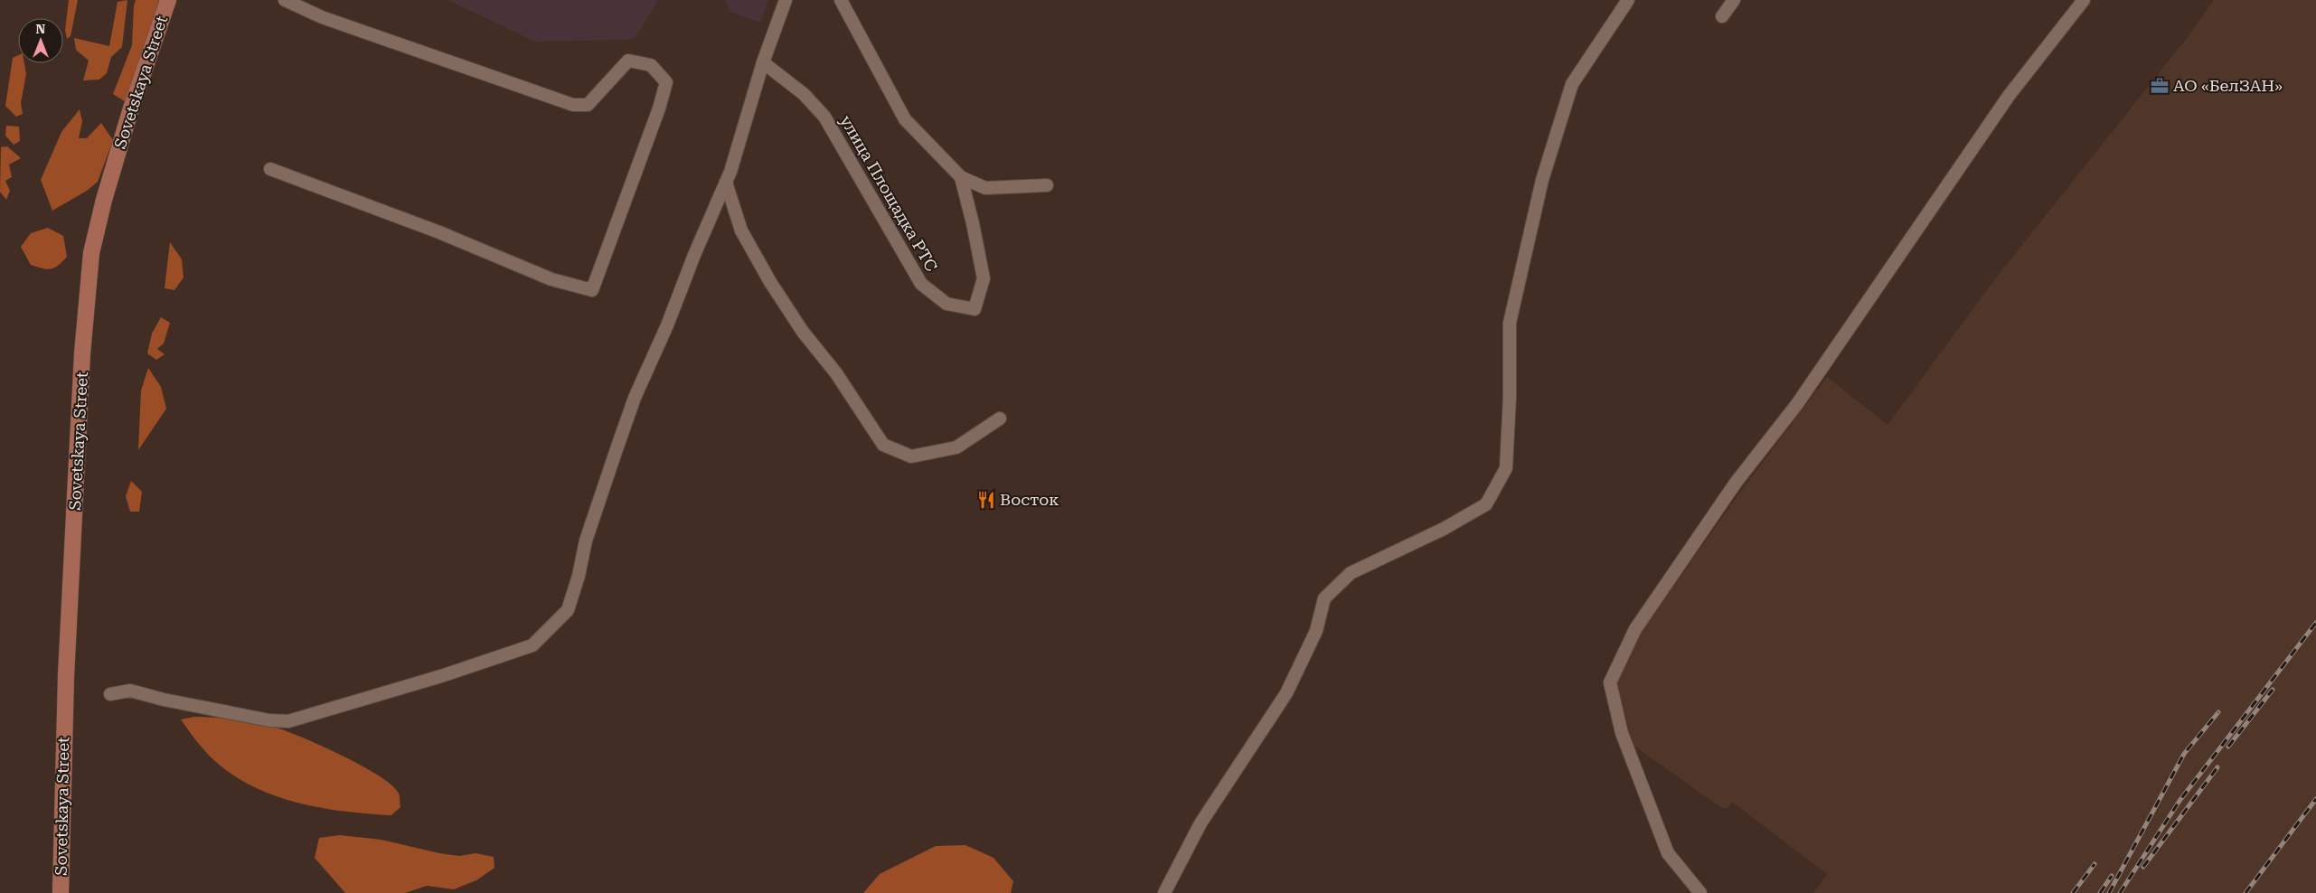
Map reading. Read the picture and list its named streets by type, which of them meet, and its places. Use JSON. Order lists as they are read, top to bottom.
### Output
{
  "streets": {
    "main road": ["Sovetskaya Street"],
    "street": ["улица Площадка РТС"]
  },
  "places": {
    "office": ["АО «БелЗАН»"],
    "restaurant": ["Восток"]
  },
  "north": "top"
}
